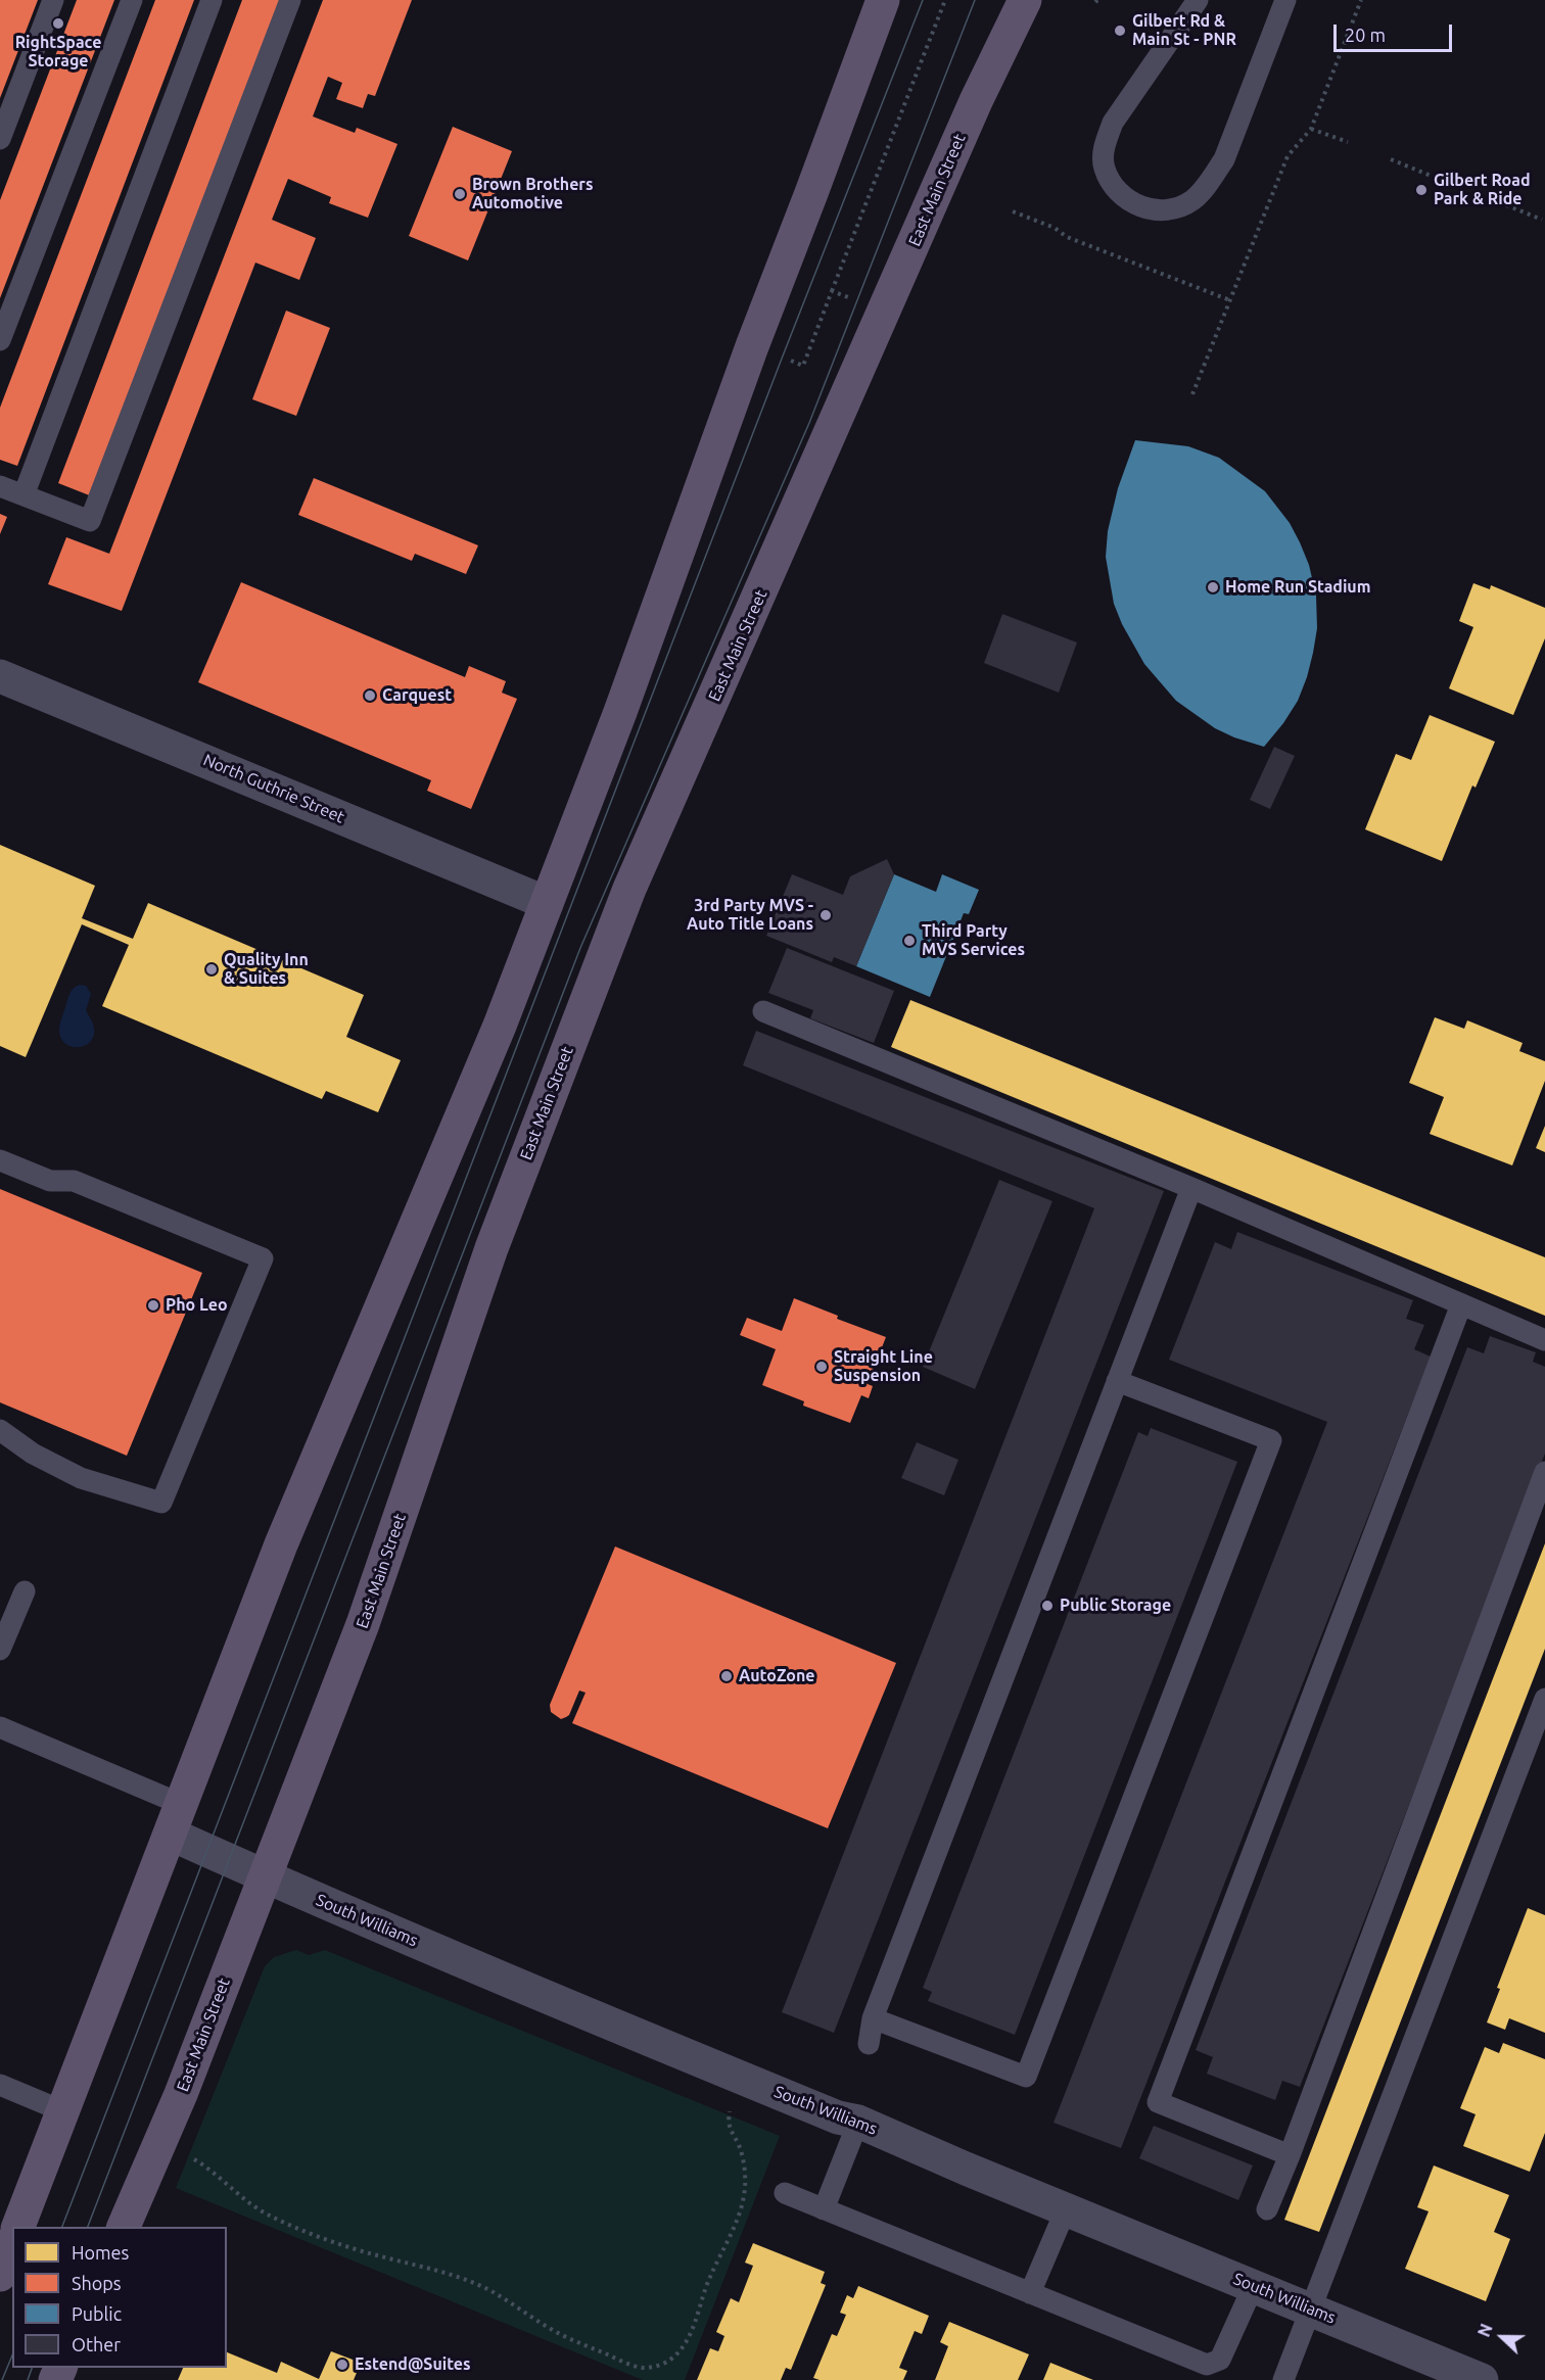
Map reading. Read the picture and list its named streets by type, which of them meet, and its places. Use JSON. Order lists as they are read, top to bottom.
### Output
{
  "streets": {
    "main road": ["East Main Street"],
    "street": ["North Guthrie Street", "South Williams"]
  },
  "crossings": [
    ["East Main Street", "South Williams"]
  ],
  "places": [
    "RightSpace Storage",
    "Gilbert Rd & Main St - PNR",
    "Gilbert Road Park & Ride",
    "Brown Brothers Automotive",
    "Home Run Stadium",
    "Carquest",
    "3rd Party MVS - Auto Title Loans",
    "Third Party MVS Services",
    "Quality Inn & Suites",
    "Pho Leo",
    "Straight Line Suspension",
    "Public Storage",
    "AutoZone",
    "Estend@Suites"
  ],
  "legend": [
    "Homes",
    "Shops",
    "Public",
    "Other"
  ],
  "scale_bar": "20 m",
  "north": "left"
}
